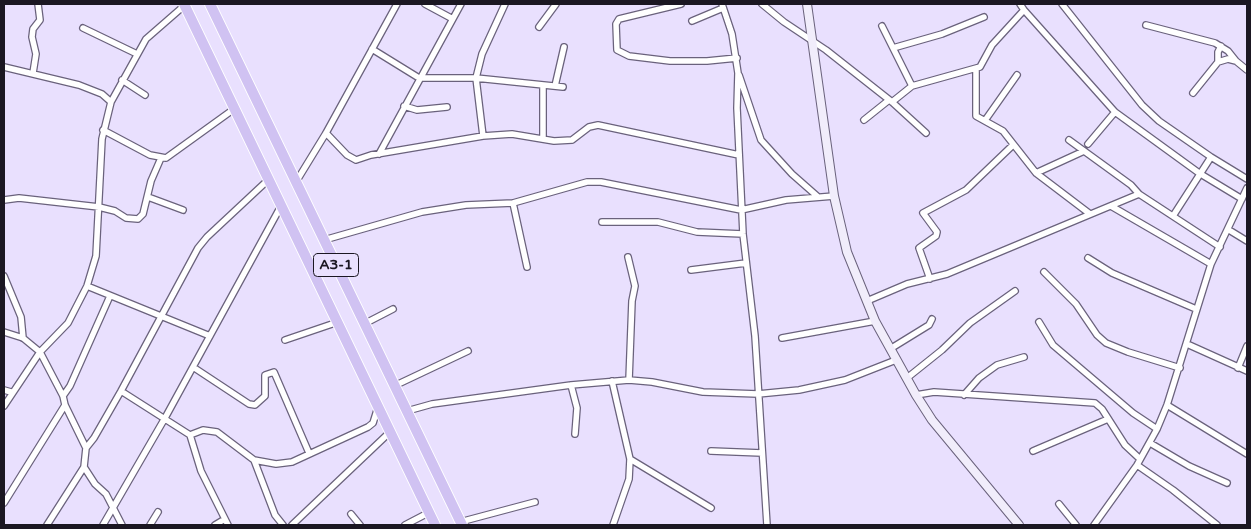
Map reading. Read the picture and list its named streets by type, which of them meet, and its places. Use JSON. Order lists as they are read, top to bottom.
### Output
{
  "streets": {
    "highway": ["A3-1"]
  }
}
